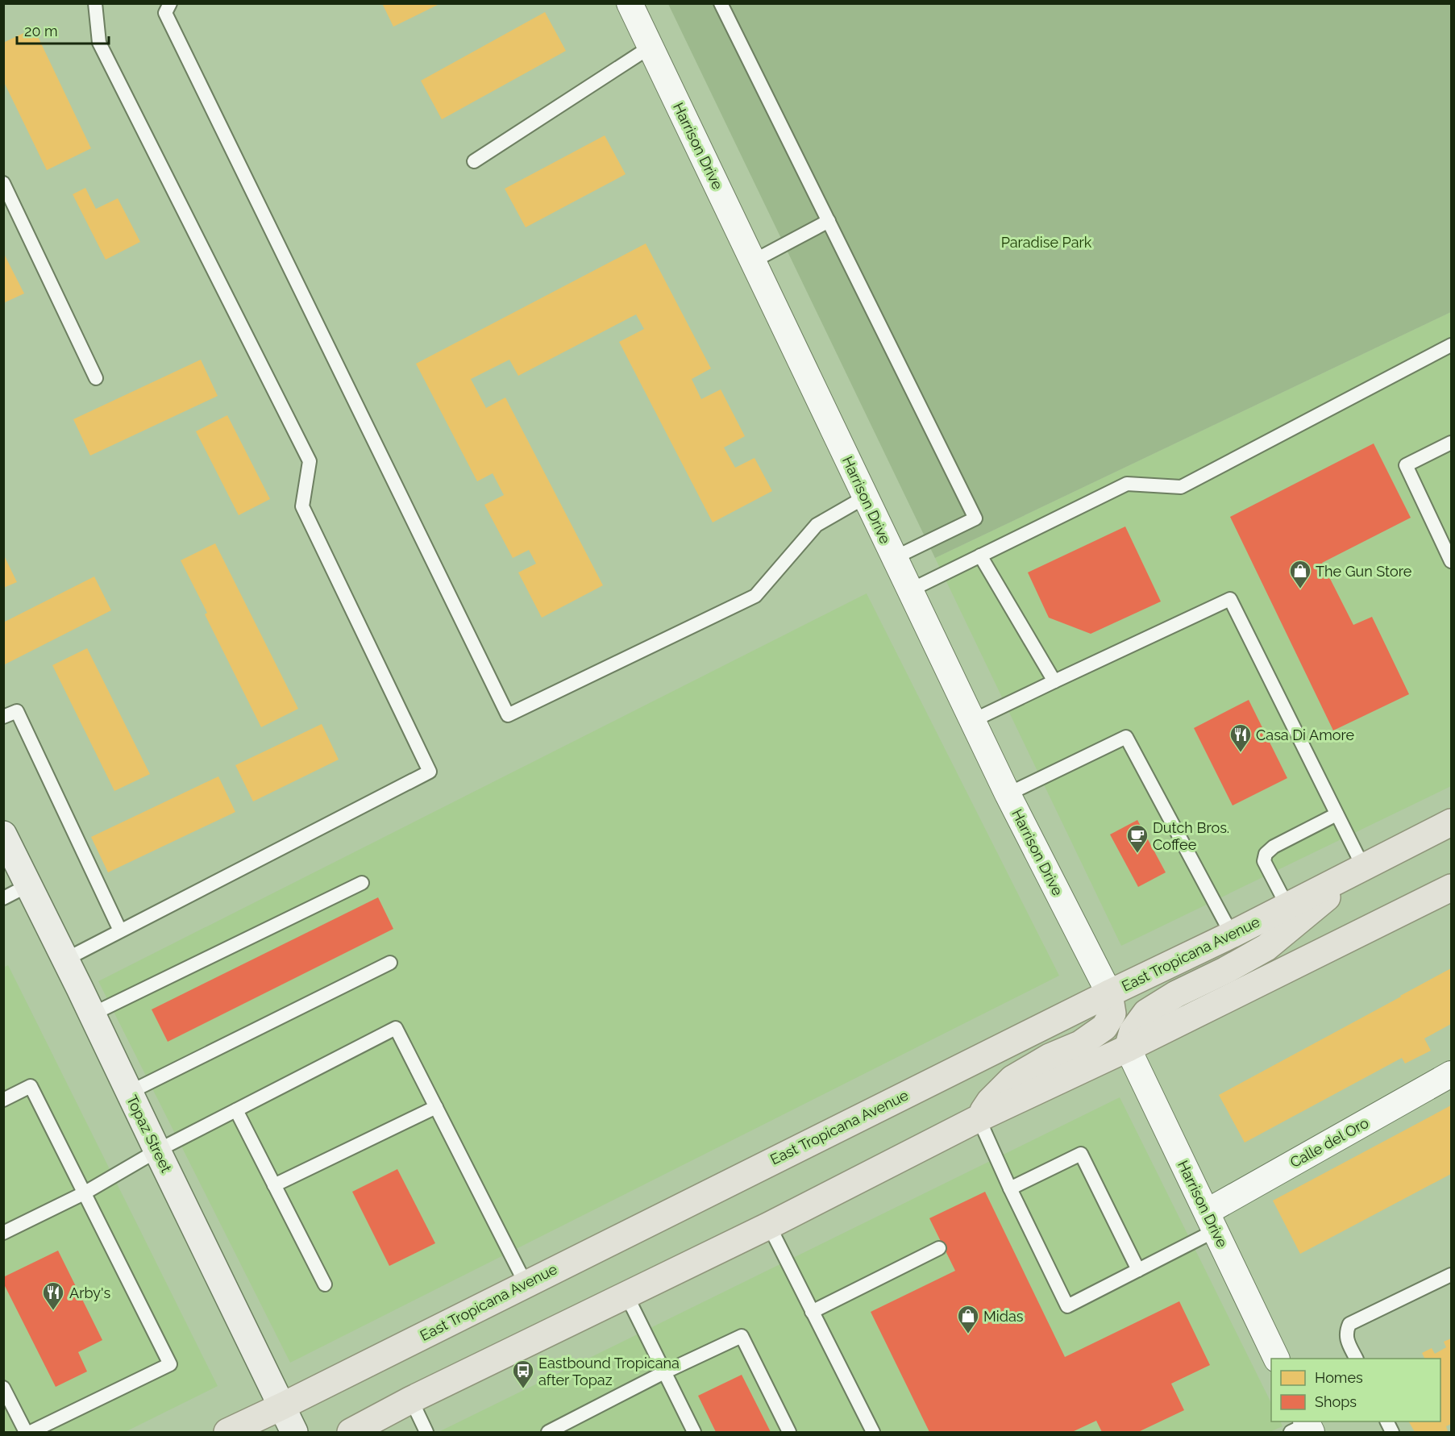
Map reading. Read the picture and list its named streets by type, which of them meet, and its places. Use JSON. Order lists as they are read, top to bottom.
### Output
{
  "streets": {
    "main road": ["East Tropicana Avenue"],
    "street": ["Harrison Drive", "Topaz Street", "Calle del Oro"]
  },
  "crossings": [
    ["Harrison Drive", "East Tropicana Avenue"],
    ["Harrison Drive", "Calle del Oro"],
    ["East Tropicana Avenue", "Topaz Street"]
  ],
  "parks": ["Paradise Park"],
  "places": {
    "shop": ["The Gun Store", "Midas"],
    "restaurant": ["Casa Di Amore", "Arby's"],
    "cafe": ["Dutch Bros. Coffee"],
    "bus stop": ["Eastbound Tropicana after Topaz"]
  },
  "legend": ["Homes", "Shops"],
  "scale_bar": "20 m"
}
